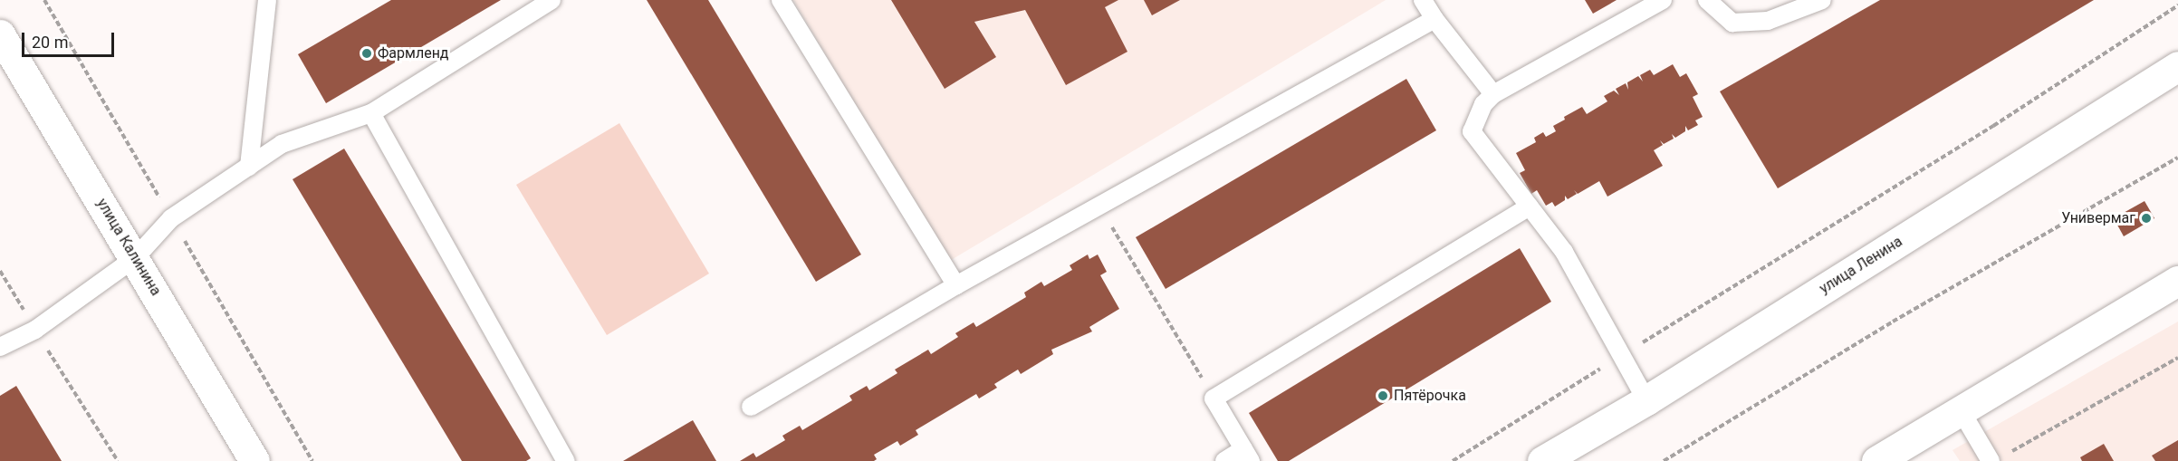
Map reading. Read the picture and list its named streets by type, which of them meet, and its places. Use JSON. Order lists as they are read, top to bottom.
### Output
{
  "streets": {
    "street": ["улица Калинина", "улица Ленина"]
  },
  "places": ["Фармленд", "Универмаг", "Пятёрочка"],
  "scale_bar": "20 m"
}
